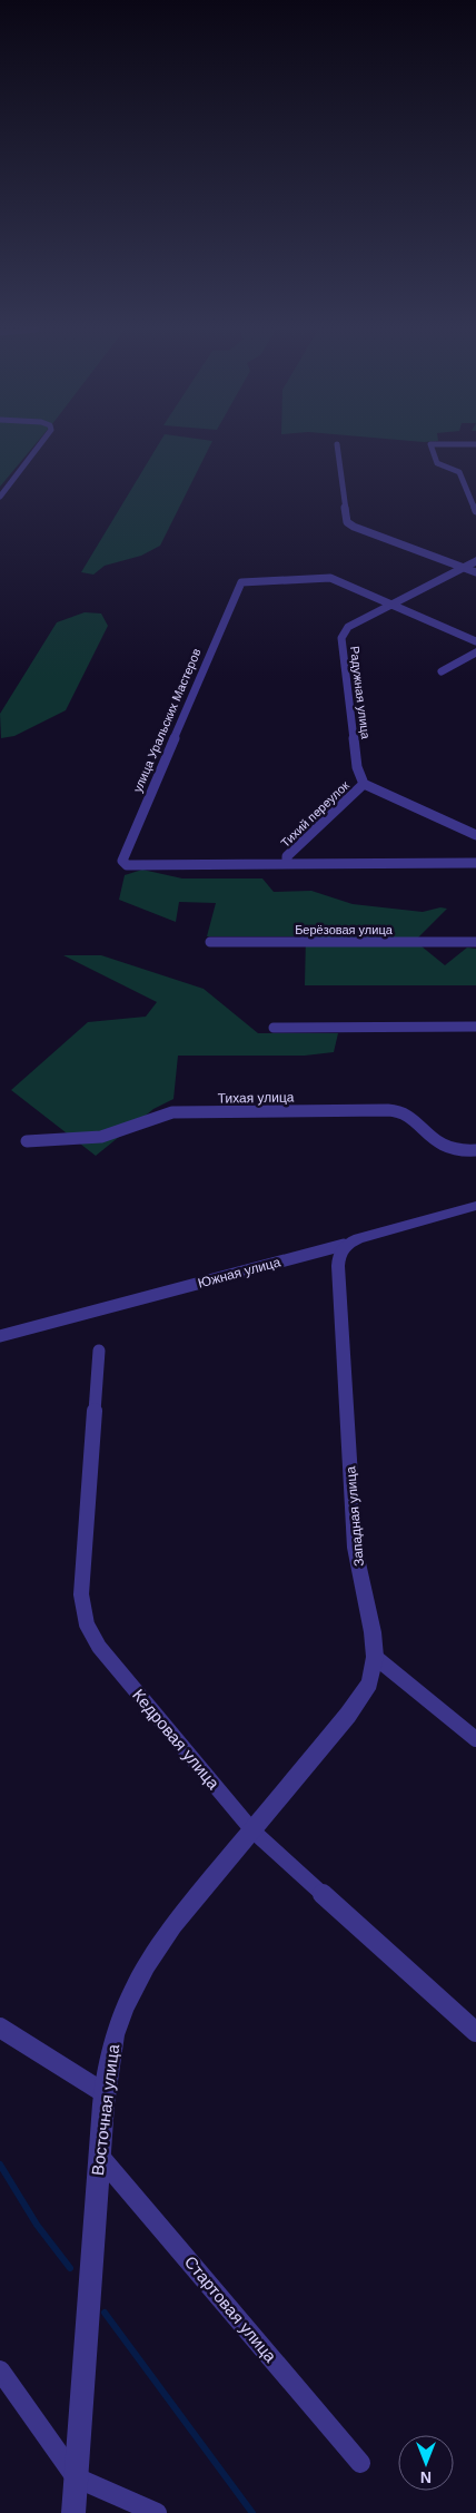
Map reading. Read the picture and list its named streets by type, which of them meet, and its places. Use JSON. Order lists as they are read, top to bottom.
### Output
{
  "streets": {
    "street": [
      "Радужная улица",
      "улица Уральских Мастеров",
      "Тихий переулок",
      "Берёзовая улица",
      "Тихая улица",
      "Южная улица",
      "Западная улица",
      "Кедровая улица",
      "Восточная улица",
      "Стартовая улица"
    ]
  },
  "crossings": [
    ["Радужная улица", "улица Уральских Мастеров"],
    ["Радужная улица", "Тихий переулок"],
    ["улица Уральских Мастеров", "Тихий переулок"],
    ["Южная улица", "Западная улица"],
    ["Западная улица", "Восточная улица"],
    ["Кедровая улица", "Восточная улица"],
    ["Восточная улица", "Стартовая улица"]
  ],
  "north": "bottom"
}
